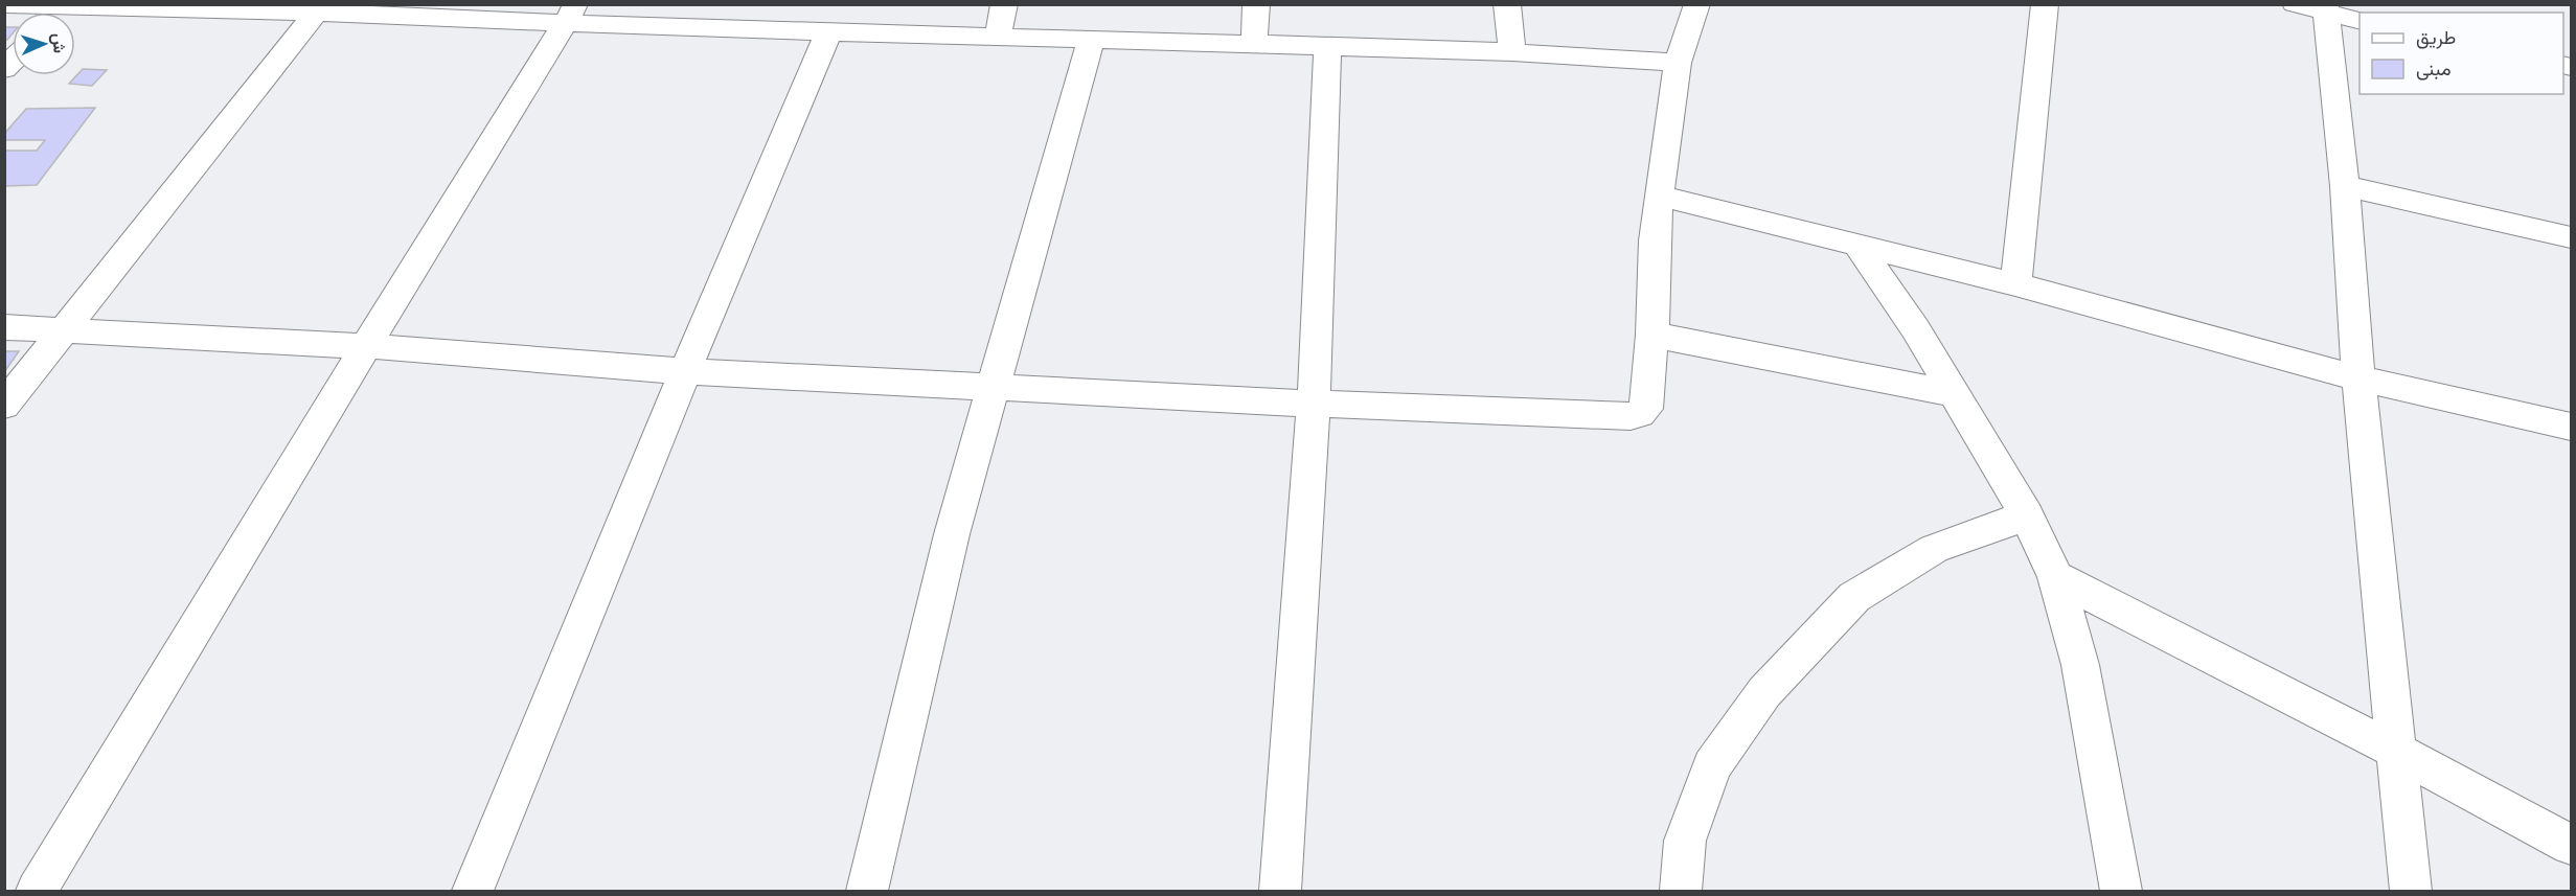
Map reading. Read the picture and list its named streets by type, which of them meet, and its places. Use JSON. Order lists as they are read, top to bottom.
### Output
{
  "legend": ["طريق", "مبنى"],
  "north": "right"
}
